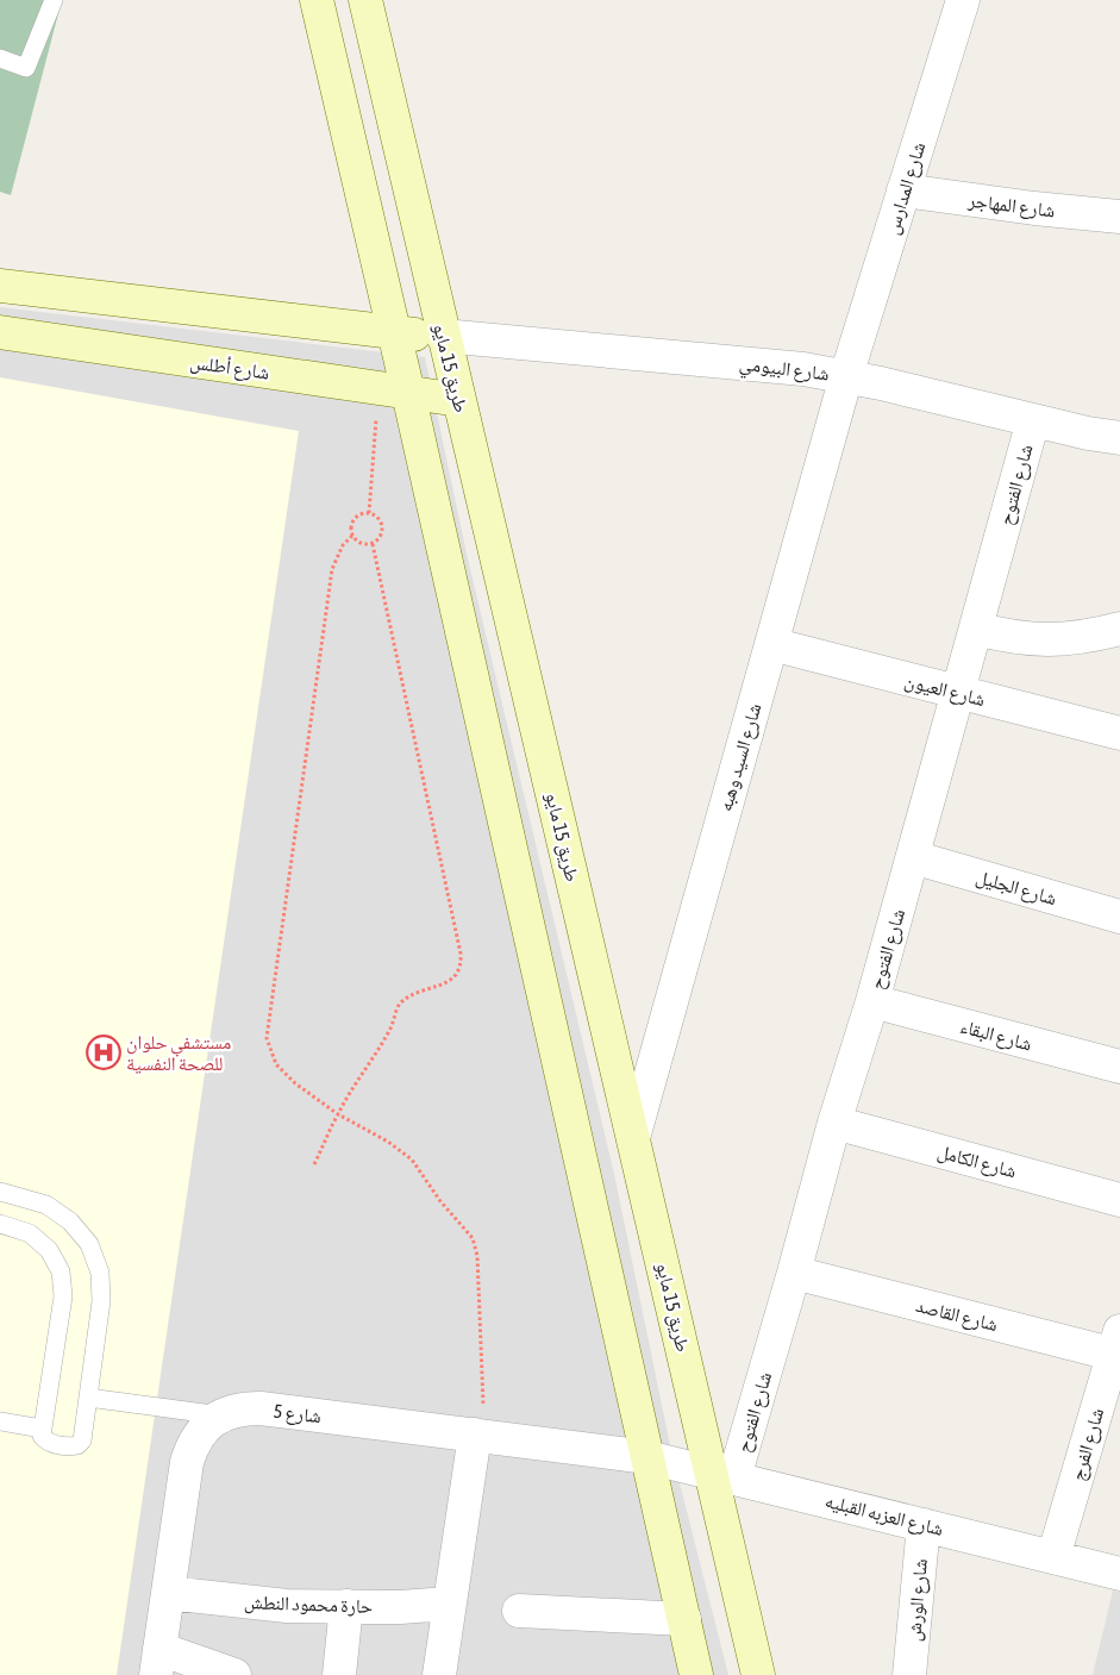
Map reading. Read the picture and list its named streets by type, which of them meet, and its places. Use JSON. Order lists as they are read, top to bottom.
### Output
{
  "streets": {
    "main road": ["شارع أطلس", "طريق 15 مايو"],
    "street": [
      "شارع المدارس",
      "شارع المهاجر",
      "شارع البيومي",
      "شارع الفتوح",
      "شارع العيون",
      "شارع السيد وهبه",
      "شارع الجليل",
      "شارع البقاء",
      "شارع الكامل",
      "شارع القاصد",
      "شارع 5",
      "شارع الفرج",
      "شارع العزبه القبليه",
      "شارع الورش",
      "حارة محمود النطش"
    ]
  },
  "crossings": [
    ["شارع المدارس", "شارع المهاجر"],
    ["شارع المدارس", "شارع البيومي"],
    ["شارع المدارس", "شارع السيد وهبه"],
    ["شارع أطلس", "طريق 15 مايو"],
    ["طريق 15 مايو", "شارع البيومي"],
    ["طريق 15 مايو", "شارع الفتوح"],
    ["طريق 15 مايو", "شارع السيد وهبه"],
    ["طريق 15 مايو", "شارع العزبه القبليه"],
    ["شارع البيومي", "شارع الفتوح"],
    ["شارع البيومي", "شارع السيد وهبه"],
    ["شارع الفتوح", "شارع العيون"],
    ["شارع الفتوح", "شارع الجليل"],
    ["شارع الفتوح", "شارع البقاء"],
    ["شارع الفتوح", "شارع الكامل"],
    ["شارع الفتوح", "شارع القاصد"],
    ["شارع الفتوح", "شارع العزبه القبليه"],
    ["شارع العيون", "شارع السيد وهبه"],
    ["شارع القاصد", "شارع الفرج"],
    ["شارع 5", "شارع العزبه القبليه"],
    ["شارع 5", "حارة محمود النطش"],
    ["شارع الفرج", "شارع العزبه القبليه"],
    ["شارع العزبه القبليه", "شارع الورش"]
  ],
  "places": {
    "hospital": ["مستشفي حلوان للصحة النفسية"]
  }
}
